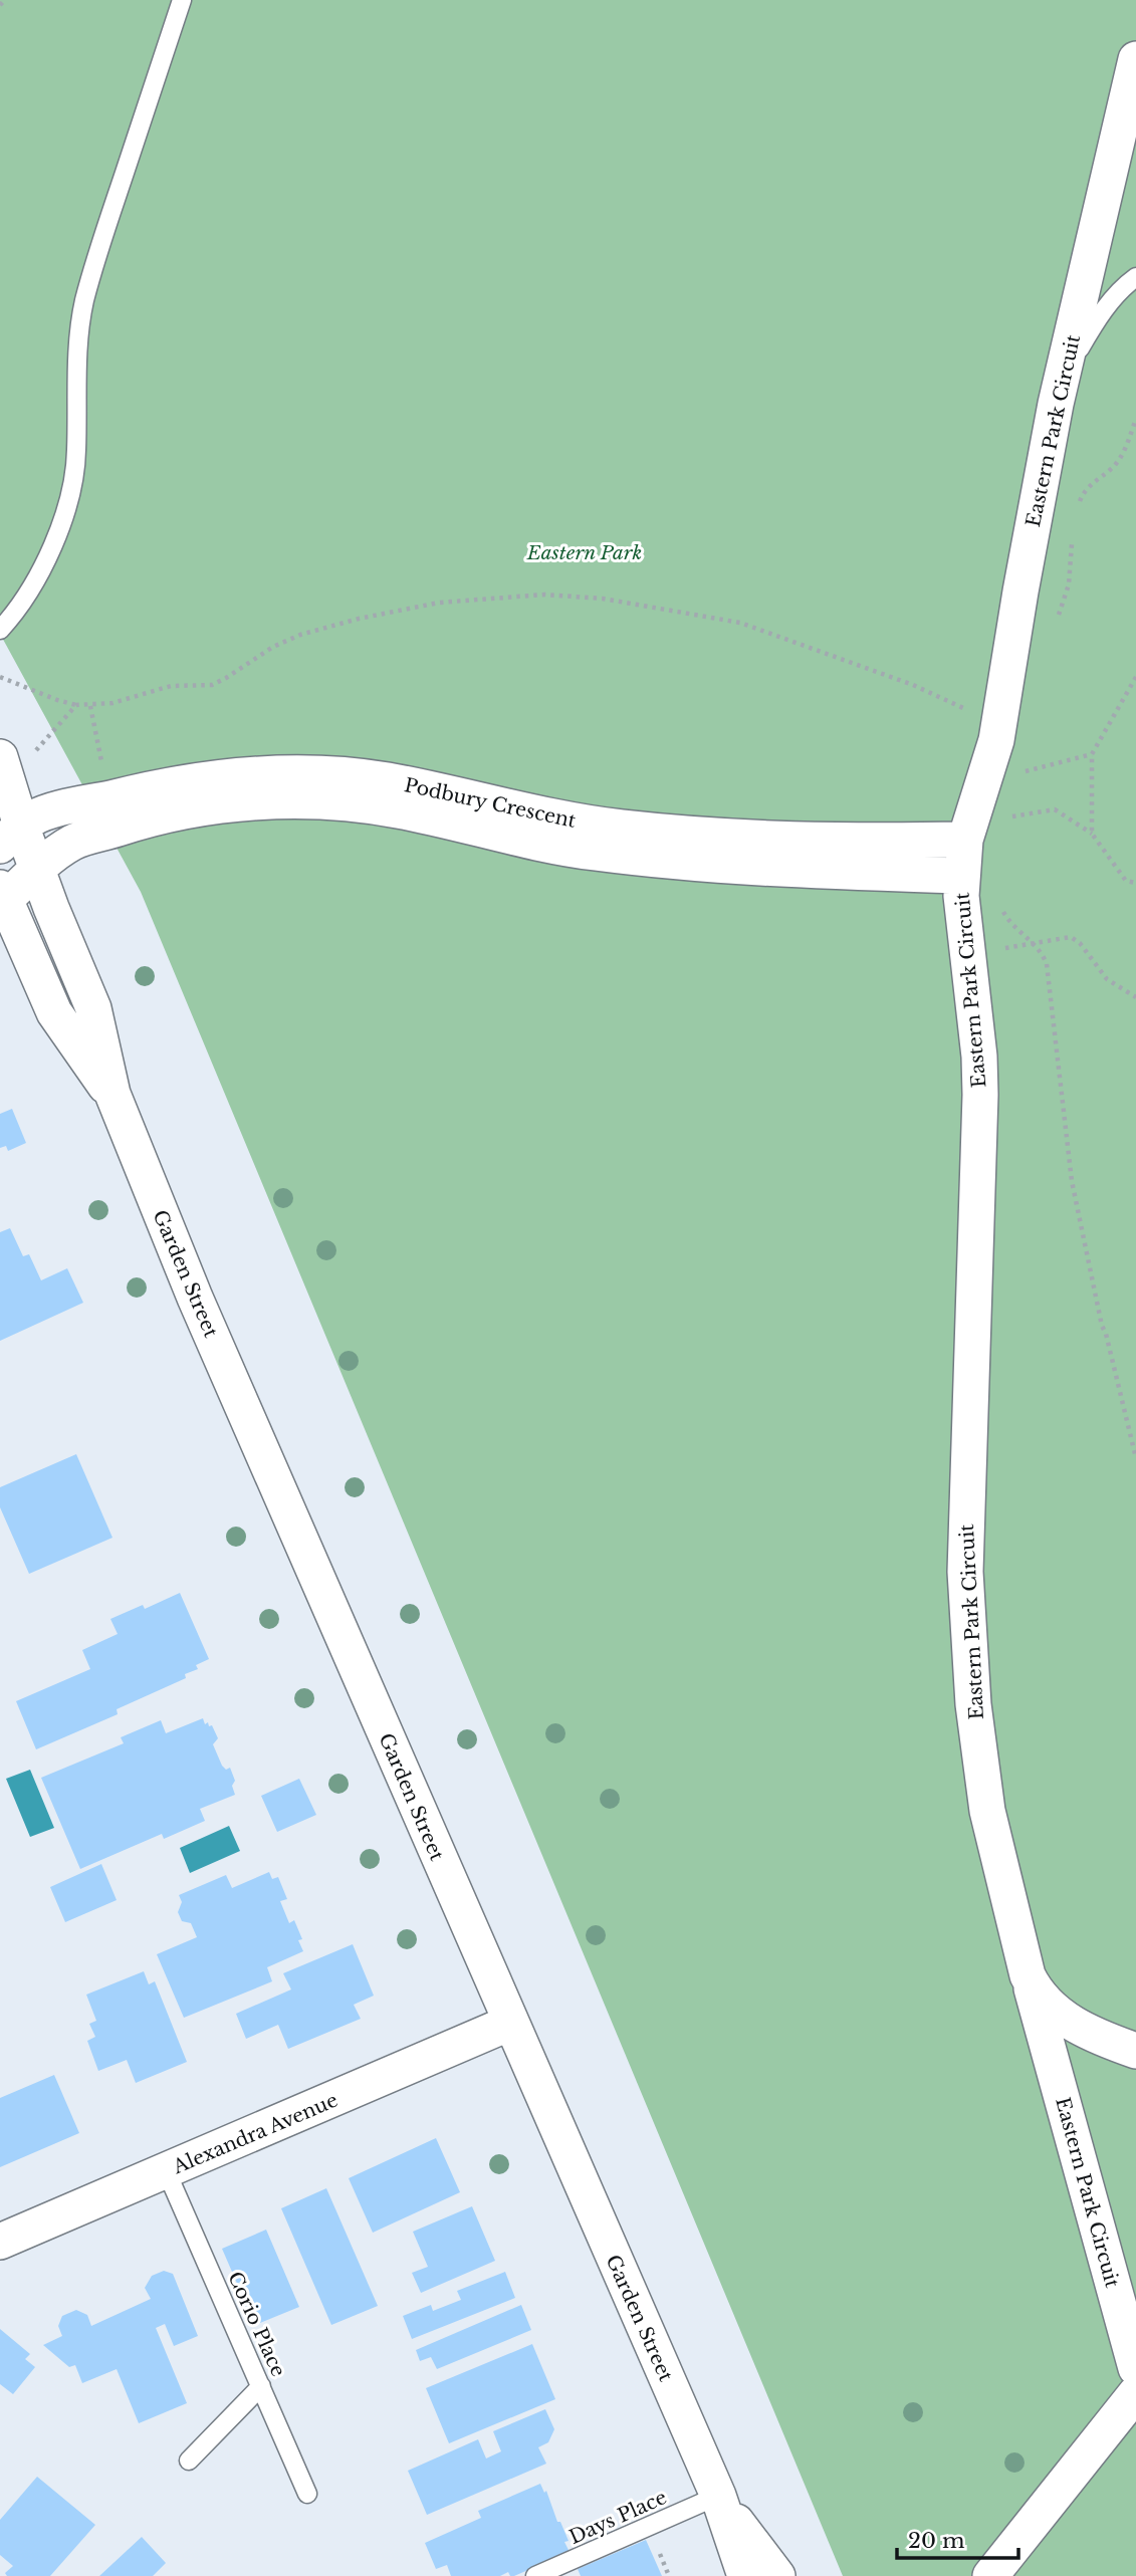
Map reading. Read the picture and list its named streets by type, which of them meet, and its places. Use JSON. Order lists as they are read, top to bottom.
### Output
{
  "streets": {
    "street": [
      "Eastern Park Circuit",
      "Podbury Crescent",
      "Garden Street",
      "Alexandra Avenue"
    ],
    "lane": ["Corio Place", "Days Place"]
  },
  "crossings": [
    ["Eastern Park Circuit", "Podbury Crescent"],
    ["Podbury Crescent", "Garden Street"],
    ["Garden Street", "Alexandra Avenue"],
    ["Garden Street", "Days Place"],
    ["Alexandra Avenue", "Corio Place"]
  ],
  "parks": ["Eastern Park"],
  "scale_bar": "20 m"
}
